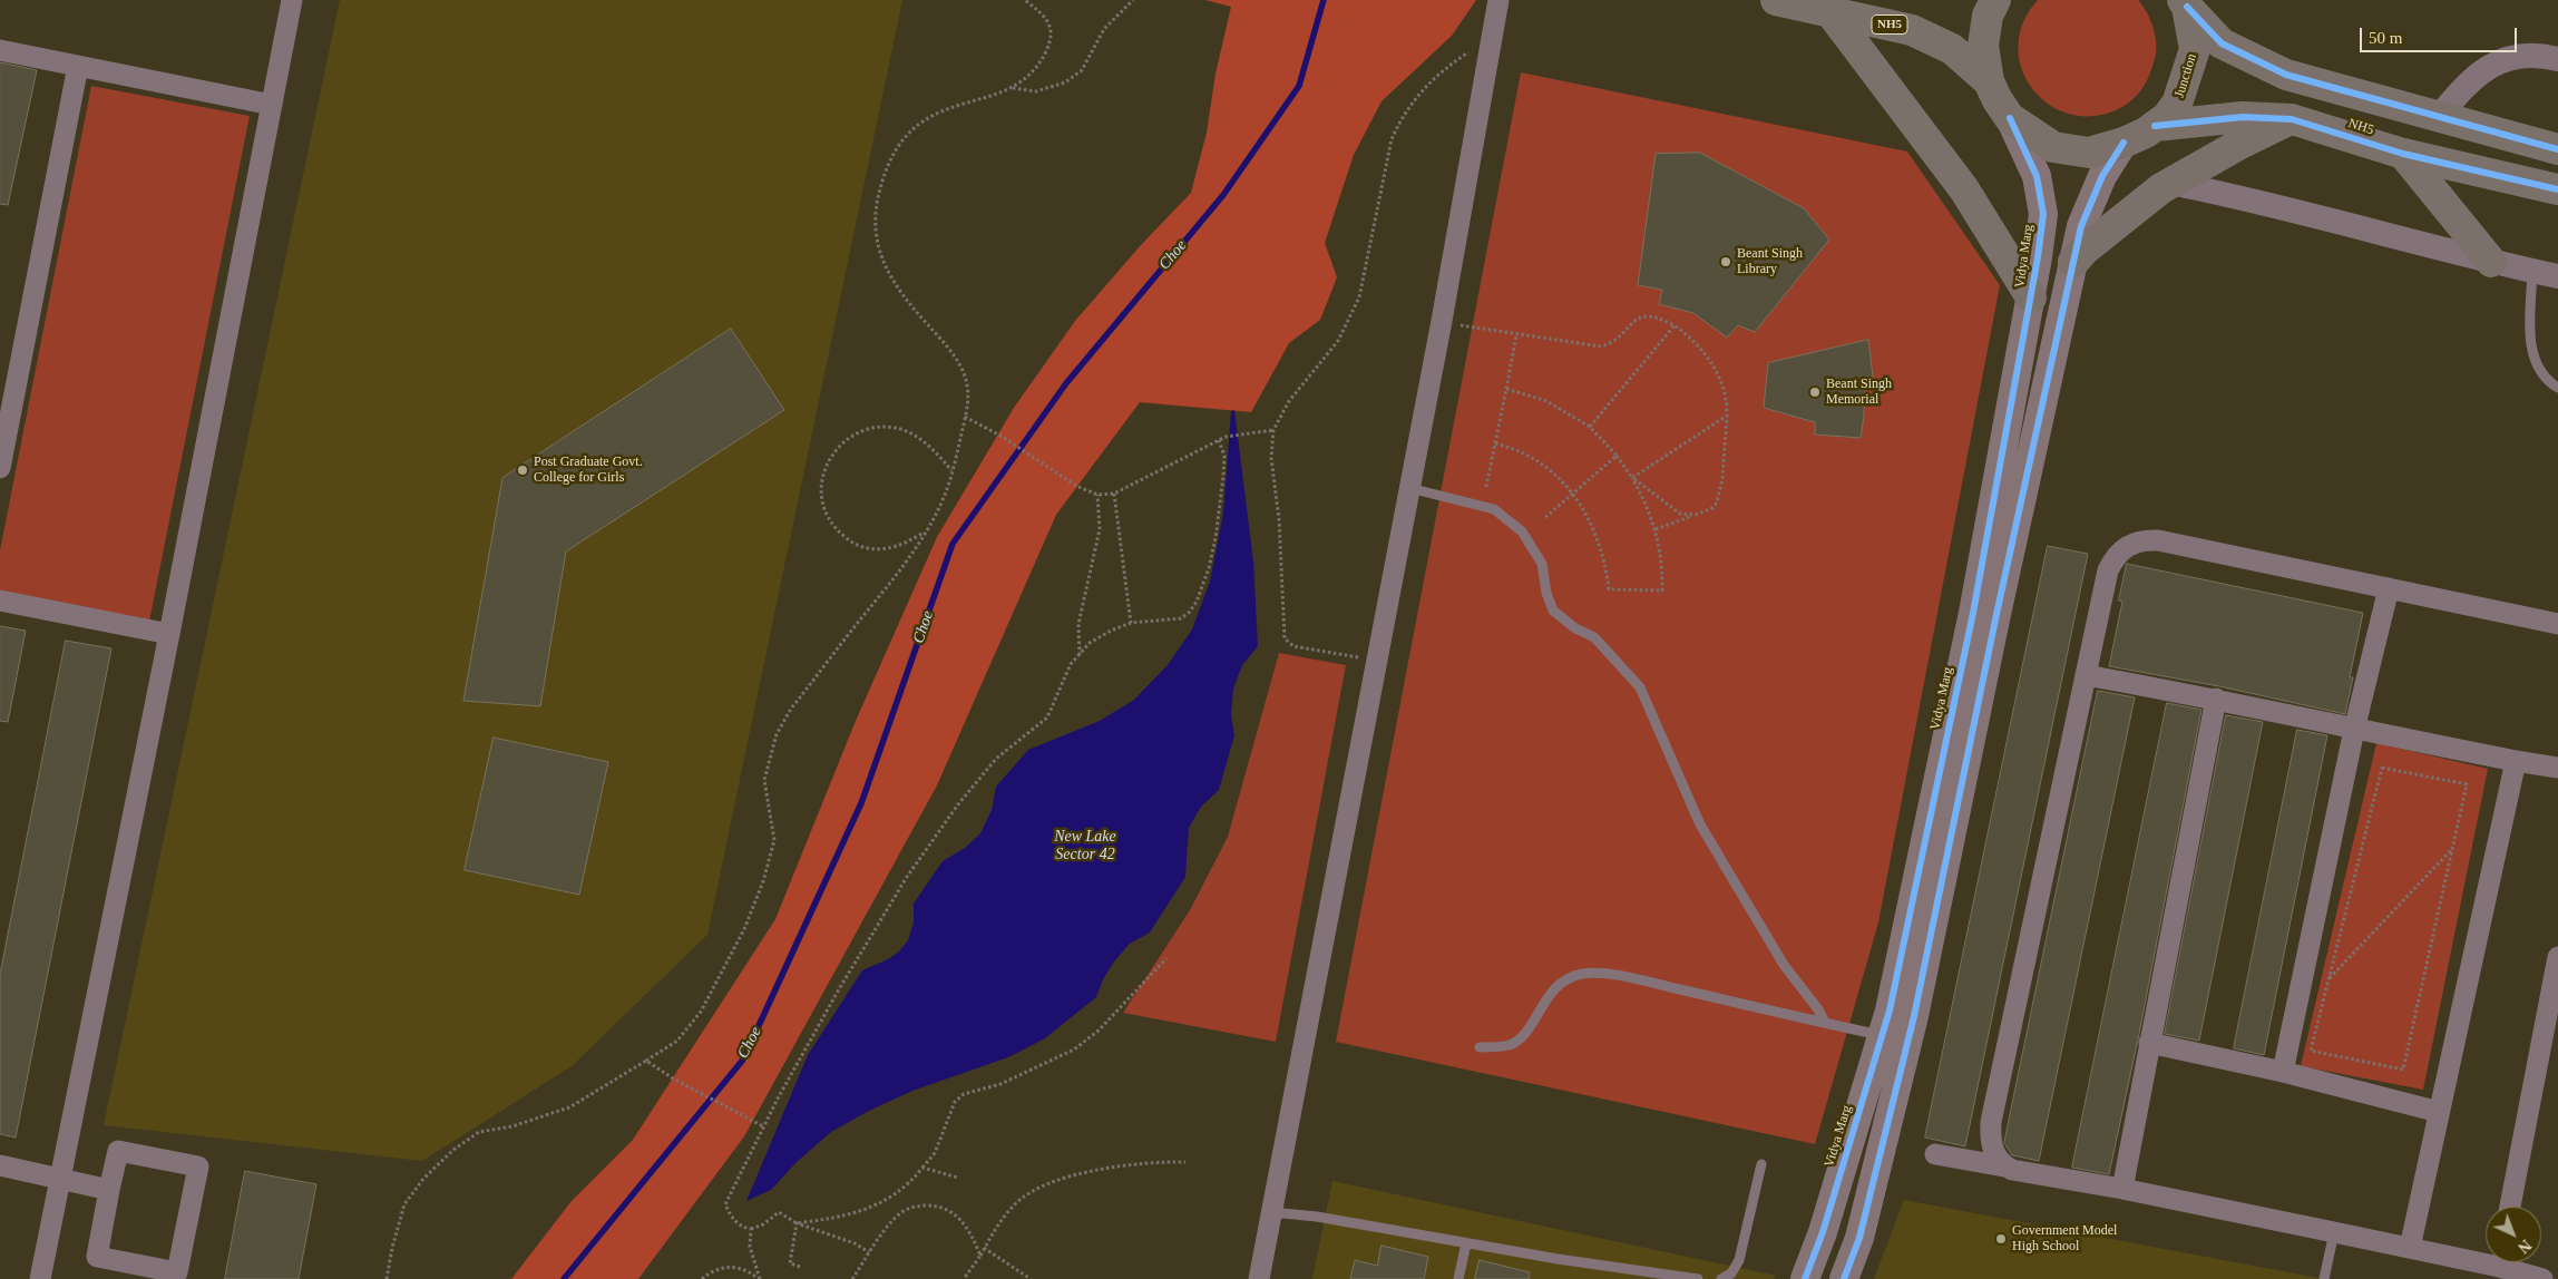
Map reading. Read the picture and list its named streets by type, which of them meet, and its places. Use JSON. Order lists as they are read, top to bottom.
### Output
{
  "streets": {
    "highway": ["NH5", "Junction"],
    "main road": ["Vidya Marg"]
  },
  "crossings": [
    ["NH5", "Junction"],
    ["Junction", "Vidya Marg"]
  ],
  "water": ["Choe", "New Lake Sector 42"],
  "places": [
    "Beant Singh Library",
    "Beant Singh Memorial",
    "Post Graduate Govt. College for Girls",
    "Government Model High School"
  ],
  "scale_bar": "50 m",
  "north": "bottom right"
}
